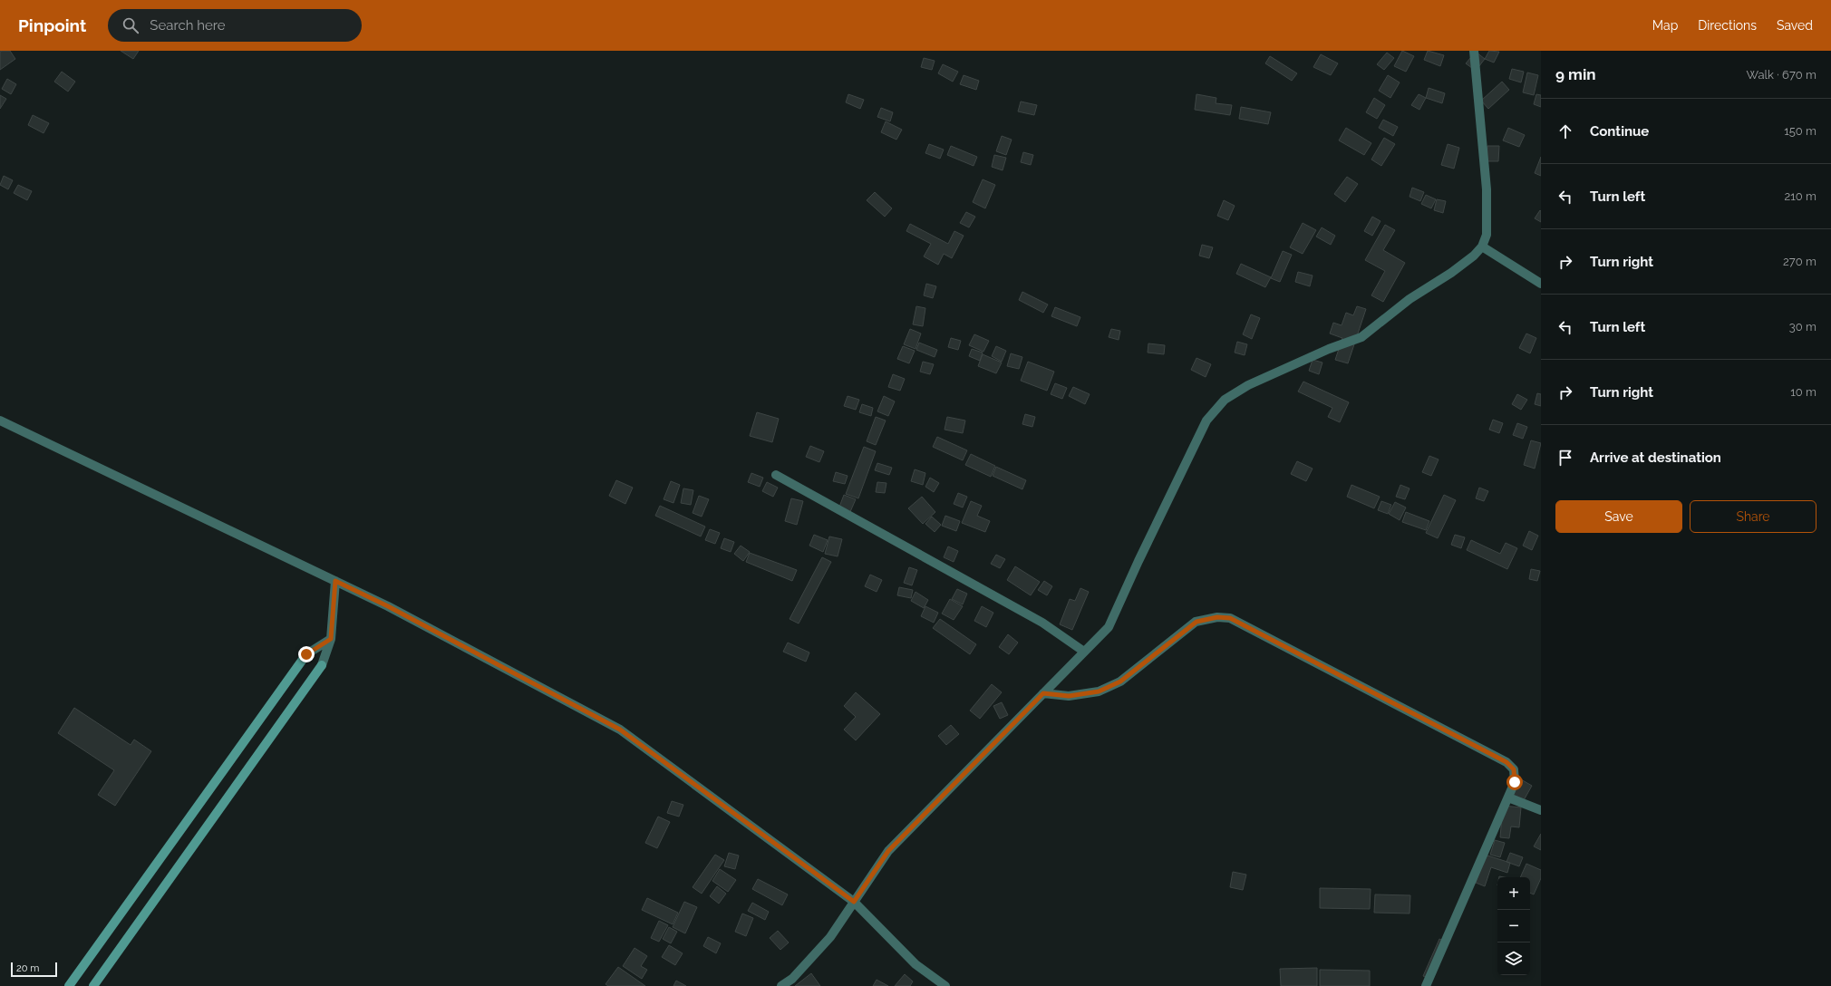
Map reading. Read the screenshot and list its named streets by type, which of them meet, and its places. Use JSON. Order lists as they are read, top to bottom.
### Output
{
  "scale_bar": "20 m",
  "page": {
    "header": "Pinpoint",
    "search": "Search here",
    "nav": ["Map", "Directions", "Saved"],
    "heading": ["9 min", "Walk · 670 m"],
    "list": [
      ["Continue", "150 m"],
      ["Turn left", "210 m"],
      ["Turn right", "270 m"],
      ["Turn left", "30 m"],
      ["Turn right", "10 m"],
      "Arrive at destination"
    ],
    "buttons": ["Save", "Share"],
    "map_buttons": ["+", "−"],
    "scale": "20 m"
  }
}
